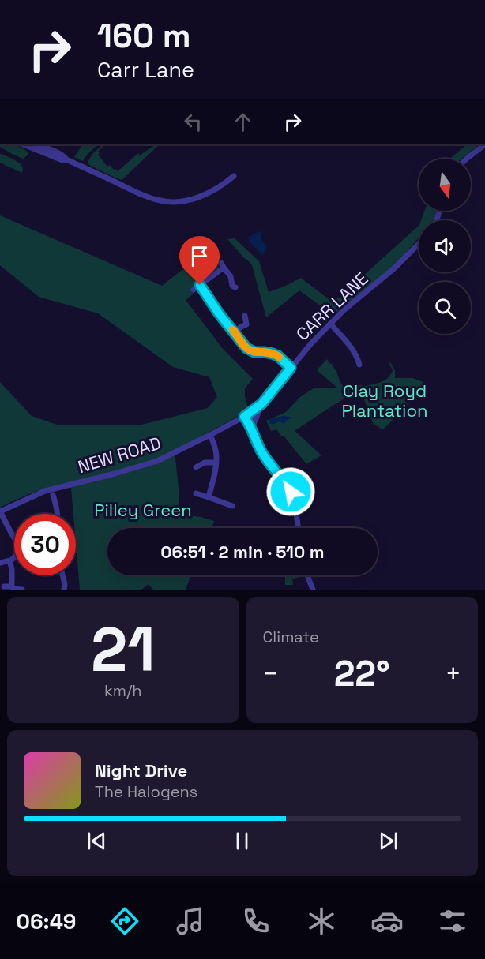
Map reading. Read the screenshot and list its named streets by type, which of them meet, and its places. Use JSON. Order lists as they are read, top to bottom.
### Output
{
  "streets": {
    "street": ["CARR LANE", "NEW ROAD"]
  },
  "crossings": [
    ["CARR LANE", "NEW ROAD"]
  ],
  "parks": ["Clay Royd Plantation", "Pilley Green"],
  "north": "bottom",
  "page": {
    "turn": ["160 m", "Carr Lane"],
    "limit": "30",
    "trip": "06:51 · 2 min · 510 m",
    "tile": [
      ["21", "km/h"],
      "Climate"
    ],
    "heat": ["−", "22°", "+"],
    "song": ["Night Drive", "The Halogens"],
    "tabs": "06:49"
  }
}
